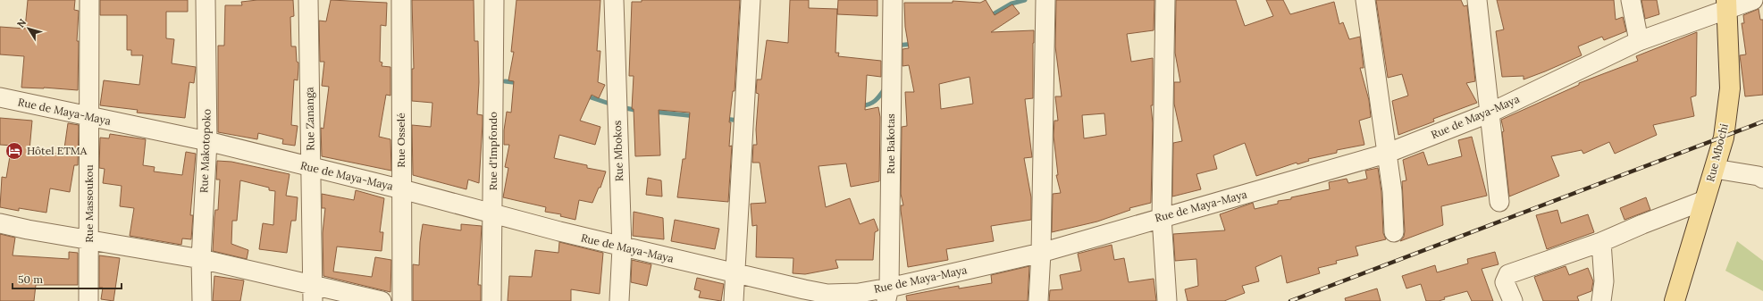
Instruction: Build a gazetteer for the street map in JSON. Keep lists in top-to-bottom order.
{
  "streets": {
    "main road": ["Rue Mbochi"],
    "street": [
      "Rue de Maya-Maya",
      "Rue Zananga",
      "Rue Osselé",
      "Rue Bakotas",
      "Rue Makotopoko",
      "Rue d'Impfondo",
      "Rue Mbokos",
      "Rue Massoukou"
    ]
  },
  "crossings": [
    ["Rue de Maya-Maya", "Rue Zananga"],
    ["Rue de Maya-Maya", "Rue Osselé"],
    ["Rue de Maya-Maya", "Rue Bakotas"],
    ["Rue de Maya-Maya", "Rue Makotopoko"],
    ["Rue de Maya-Maya", "Rue d'Impfondo"],
    ["Rue de Maya-Maya", "Rue Mbokos"],
    ["Rue de Maya-Maya", "Rue Mbochi"],
    ["Rue de Maya-Maya", "Rue Massoukou"]
  ],
  "places": {
    "hotel": ["Hôtel ETMA"]
  },
  "scale_bar": "50 m",
  "north": "top left"
}
